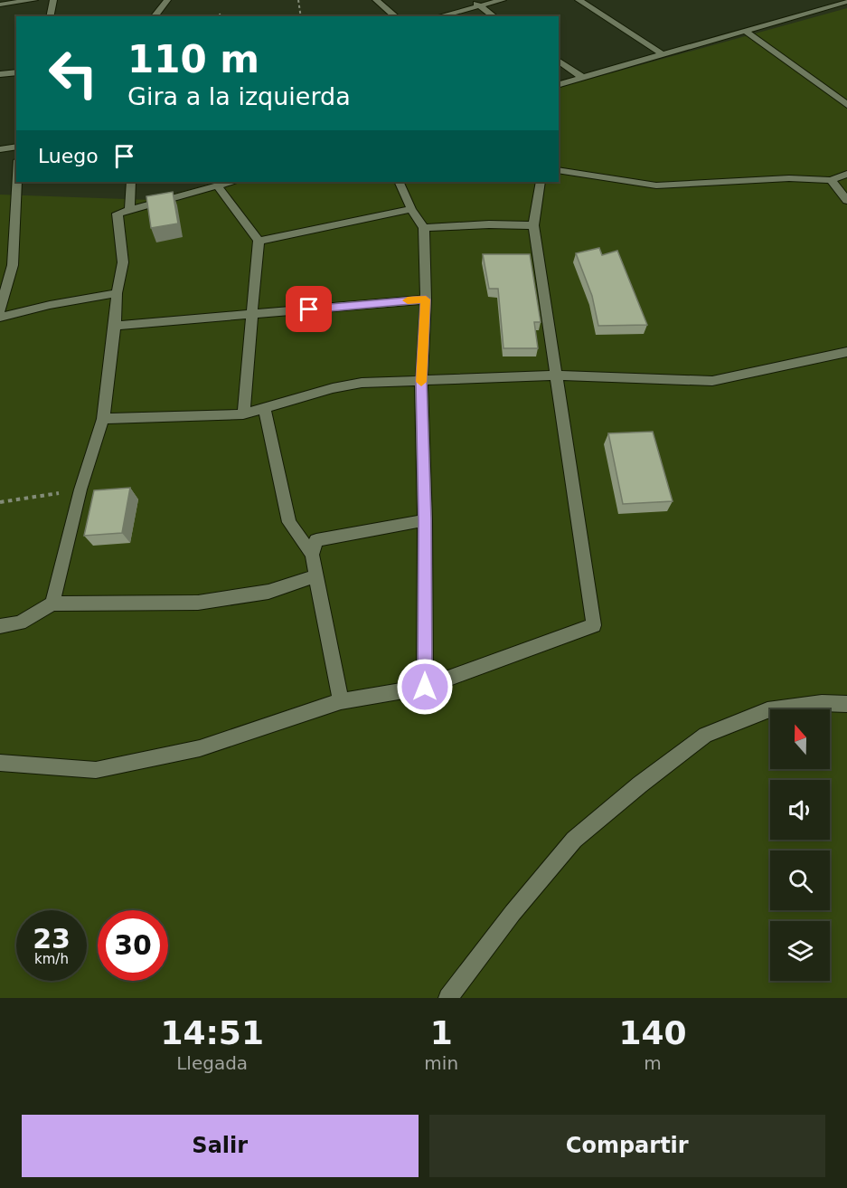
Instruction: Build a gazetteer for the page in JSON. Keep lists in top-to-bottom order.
{
  "north": "top",
  "page": {
    "turn": ["110 m", "Gira a la izquierda"],
    "then": "Luego",
    "speed": "23 km/h",
    "limit": "30",
    "eta": [
      "14:51",
      "Llegada",
      "1",
      "min",
      "140",
      "m"
    ],
    "buttons": ["Salir", "Compartir"]
  }
}
